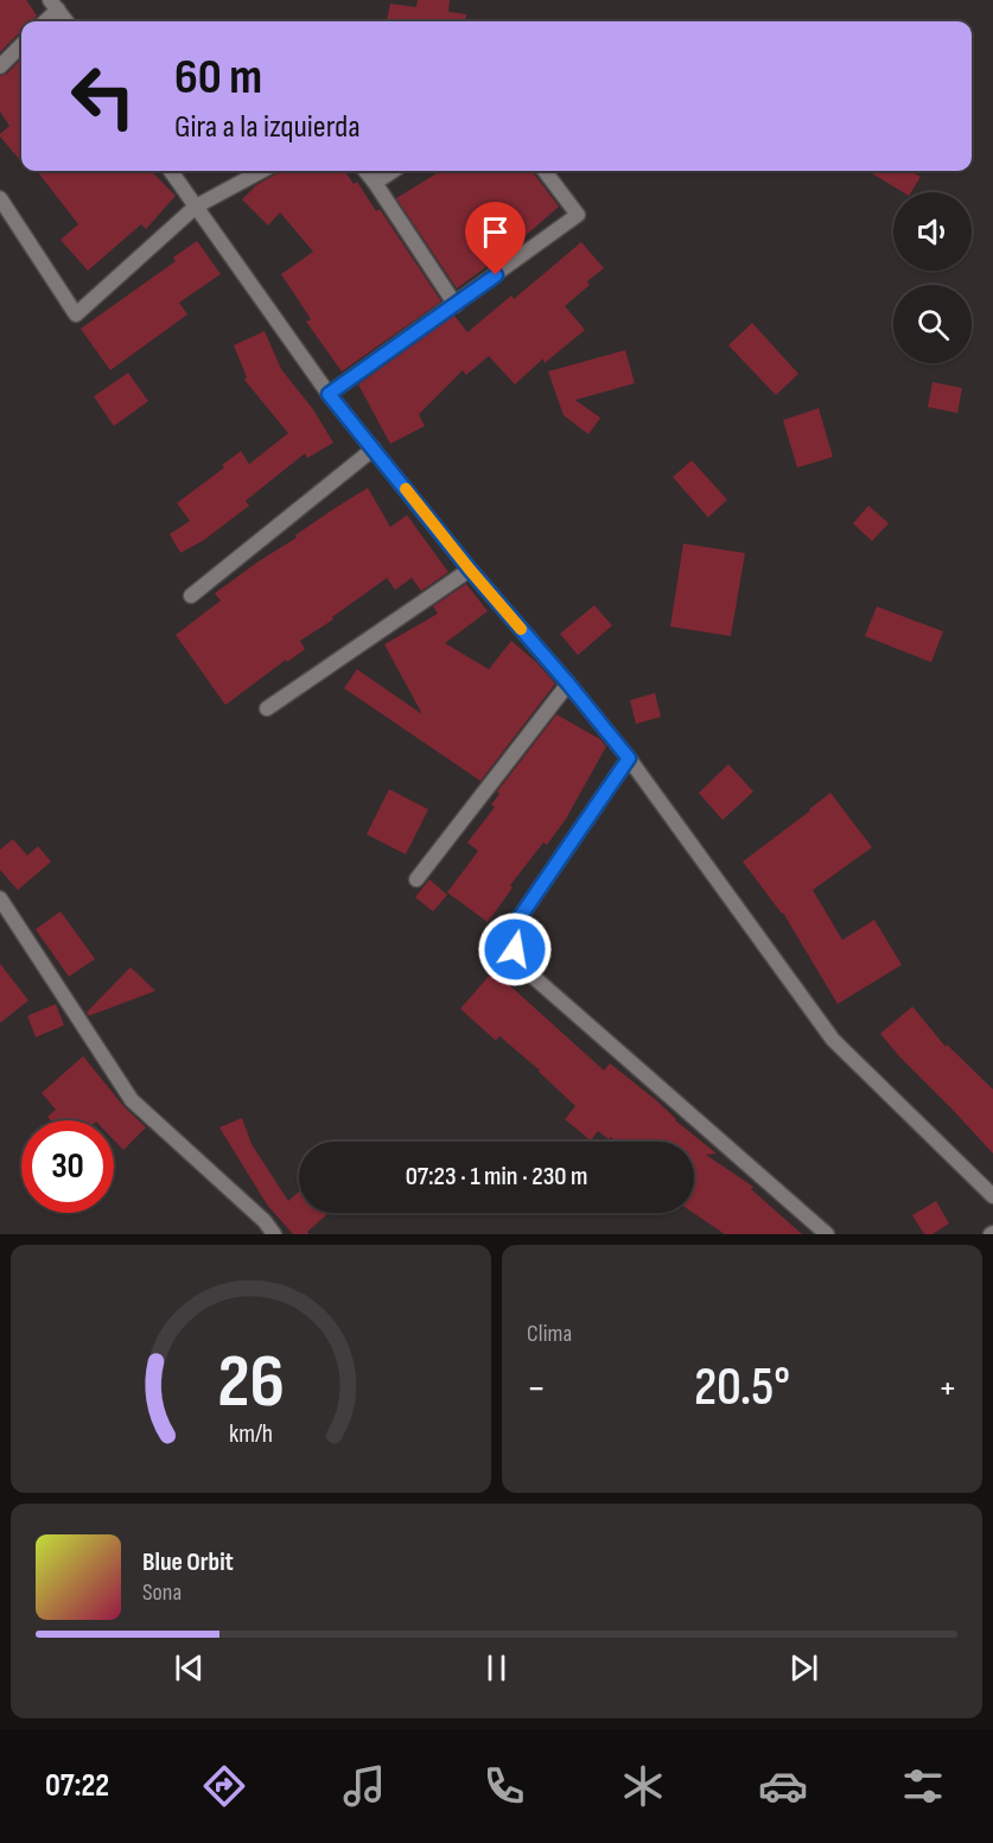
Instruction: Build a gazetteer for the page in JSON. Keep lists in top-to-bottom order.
{
  "page": {
    "turn": ["60 m", "Gira a la izquierda"],
    "limit": "30",
    "trip": "07:23 · 1 min · 230 m",
    "tile": "Clima",
    "heat": ["−", "20.5°", "+"],
    "song": ["Blue Orbit", "Sona"],
    "tabs": "07:22",
    "gauge": ["26", "km/h"]
  }
}
